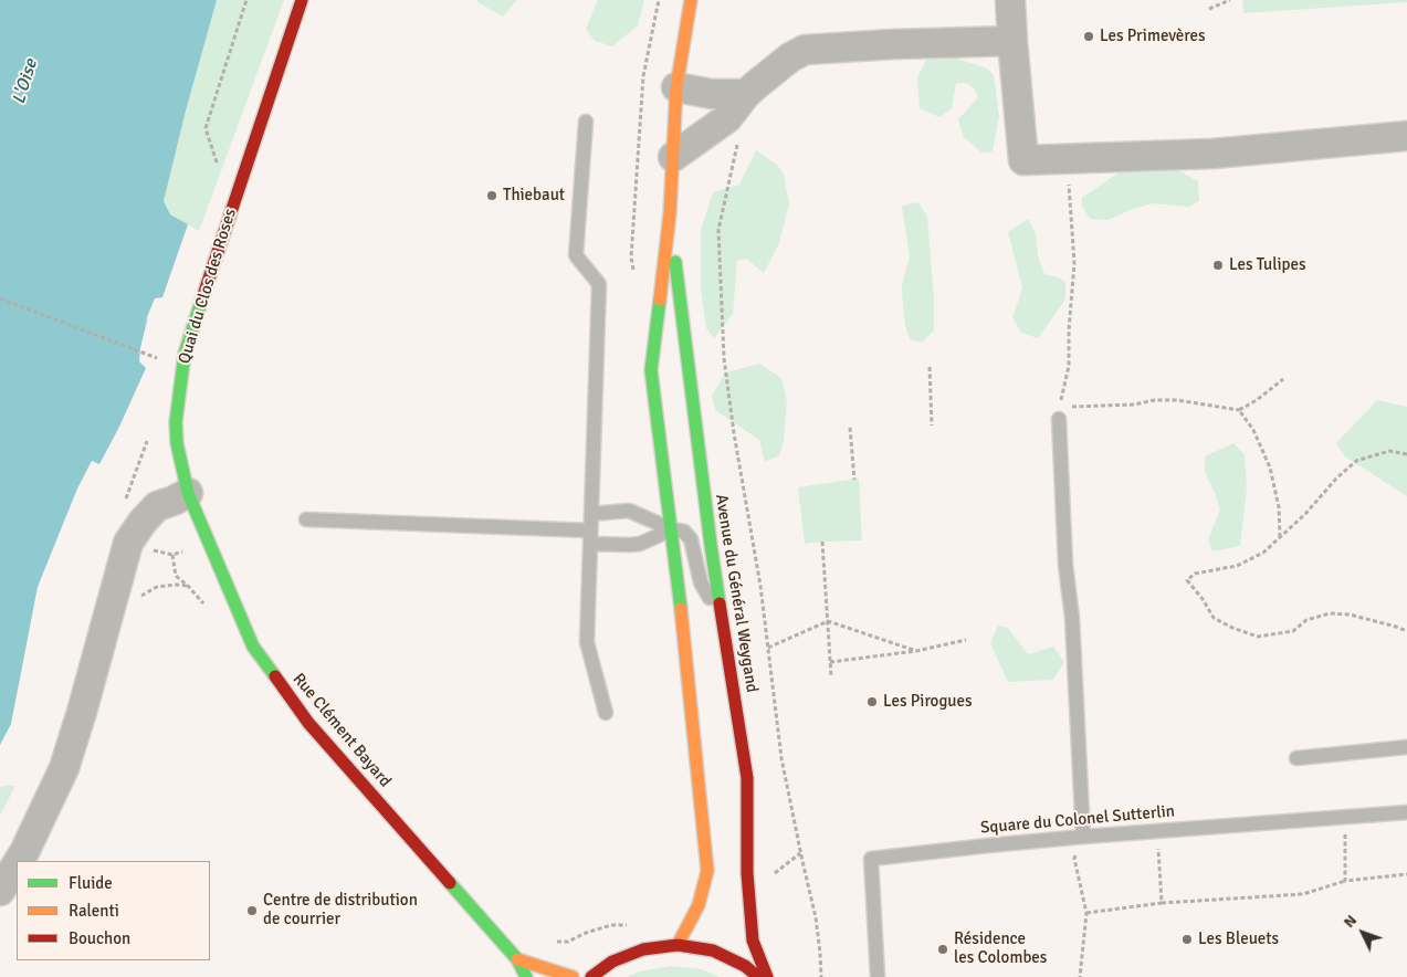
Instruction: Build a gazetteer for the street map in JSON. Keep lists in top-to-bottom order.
{
  "streets": {
    "main road": ["Quai du Clos des Roses", "Avenue du Général Weygand", "Rue Clément Bayard"],
    "lane": ["Square du Colonel Sutterlin"]
  },
  "crossings": [
    ["Quai du Clos des Roses", "Rue Clément Bayard"]
  ],
  "water": ["L'Oise"],
  "places": [
    "Les Primevères",
    "Thiebaut",
    "Les Tulipes",
    "Les Pirogues",
    "Centre de distribution de courrier",
    "Les Bleuets",
    "Résidence les Colombes"
  ],
  "legend": ["Fluide", "Ralenti", "Bouchon"],
  "north": "top left"
}
